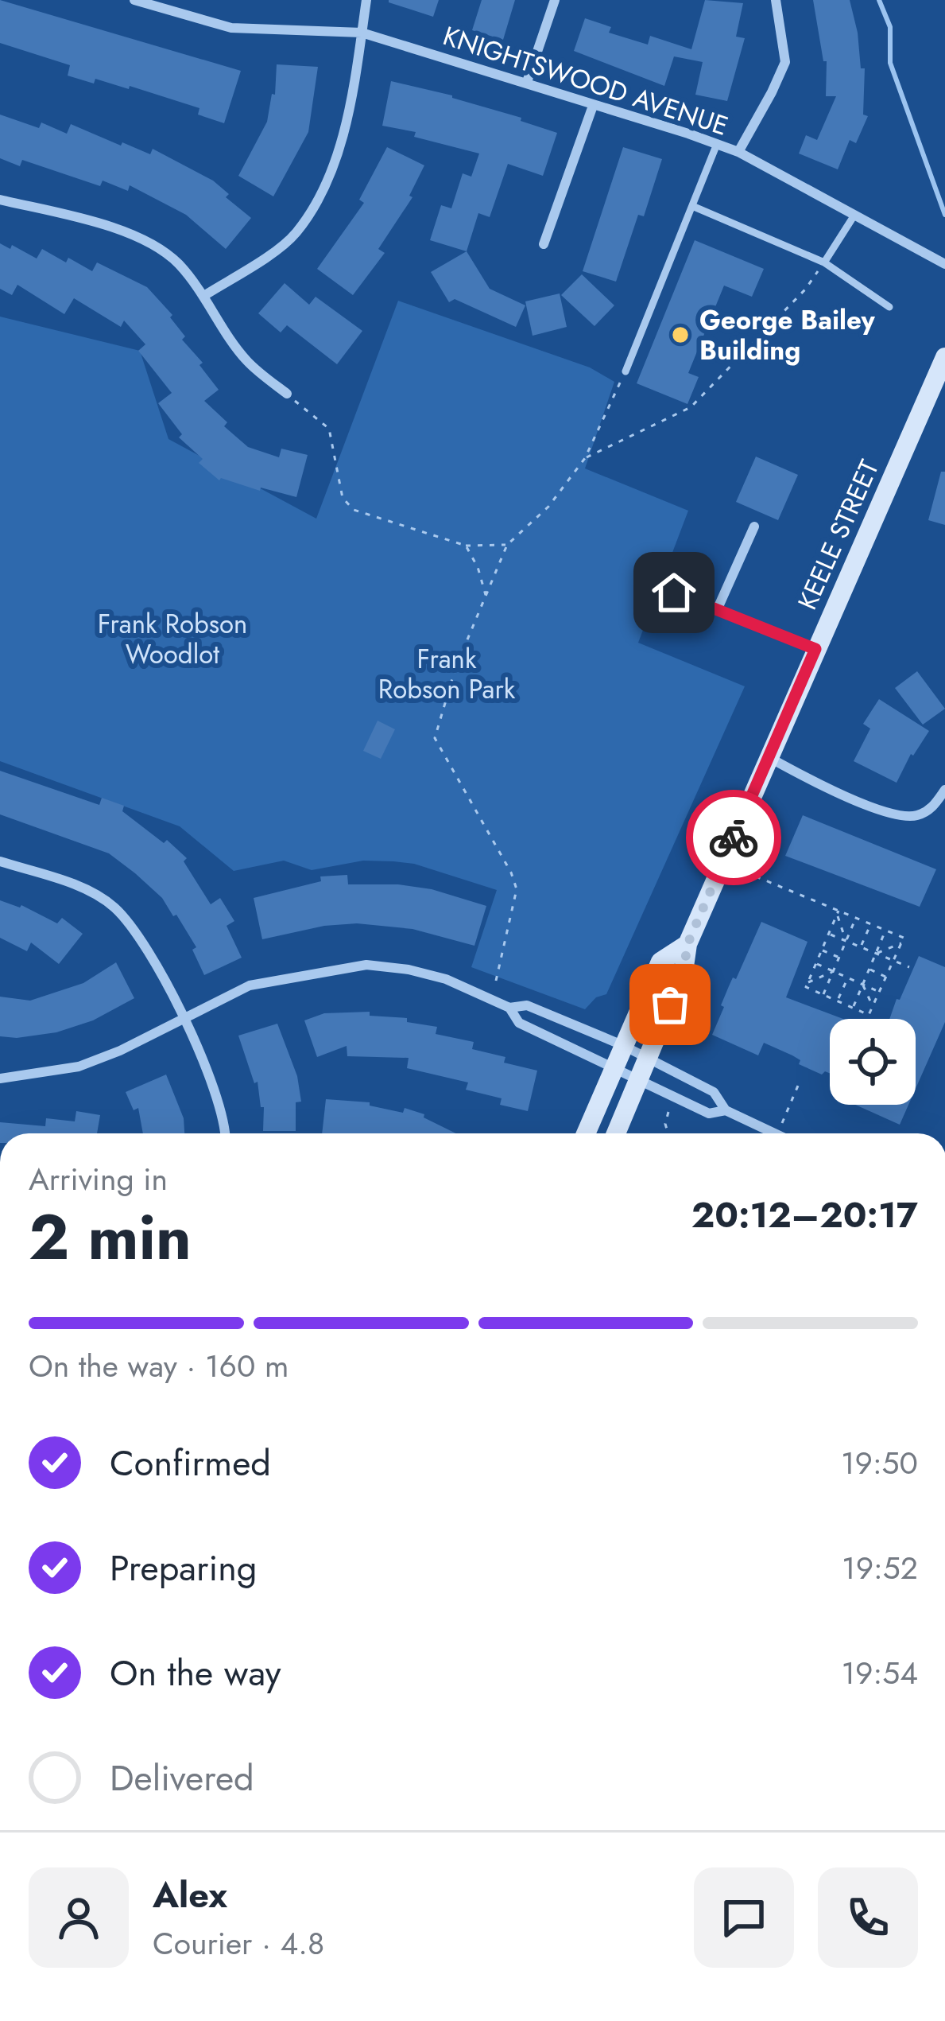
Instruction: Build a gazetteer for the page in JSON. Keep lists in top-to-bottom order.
{
  "streets": {
    "main road": ["KEELE STREET"],
    "street": ["KNIGHTSWOOD AVENUE"]
  },
  "parks": ["Frank Robson Woodlot", "Frank Robson Park"],
  "places": ["George Bailey Building"],
  "page": {
    "heading": ["2 min", "Arriving in", "20:12–20:17"],
    "panel": ["Alex", "Courier · 4.8"],
    "bar": "On the way · 160 m",
    "list": [
      ["Confirmed", "19:50"],
      ["Preparing", "19:52"],
      ["On the way", "19:54"],
      "Delivered"
    ]
  }
}
